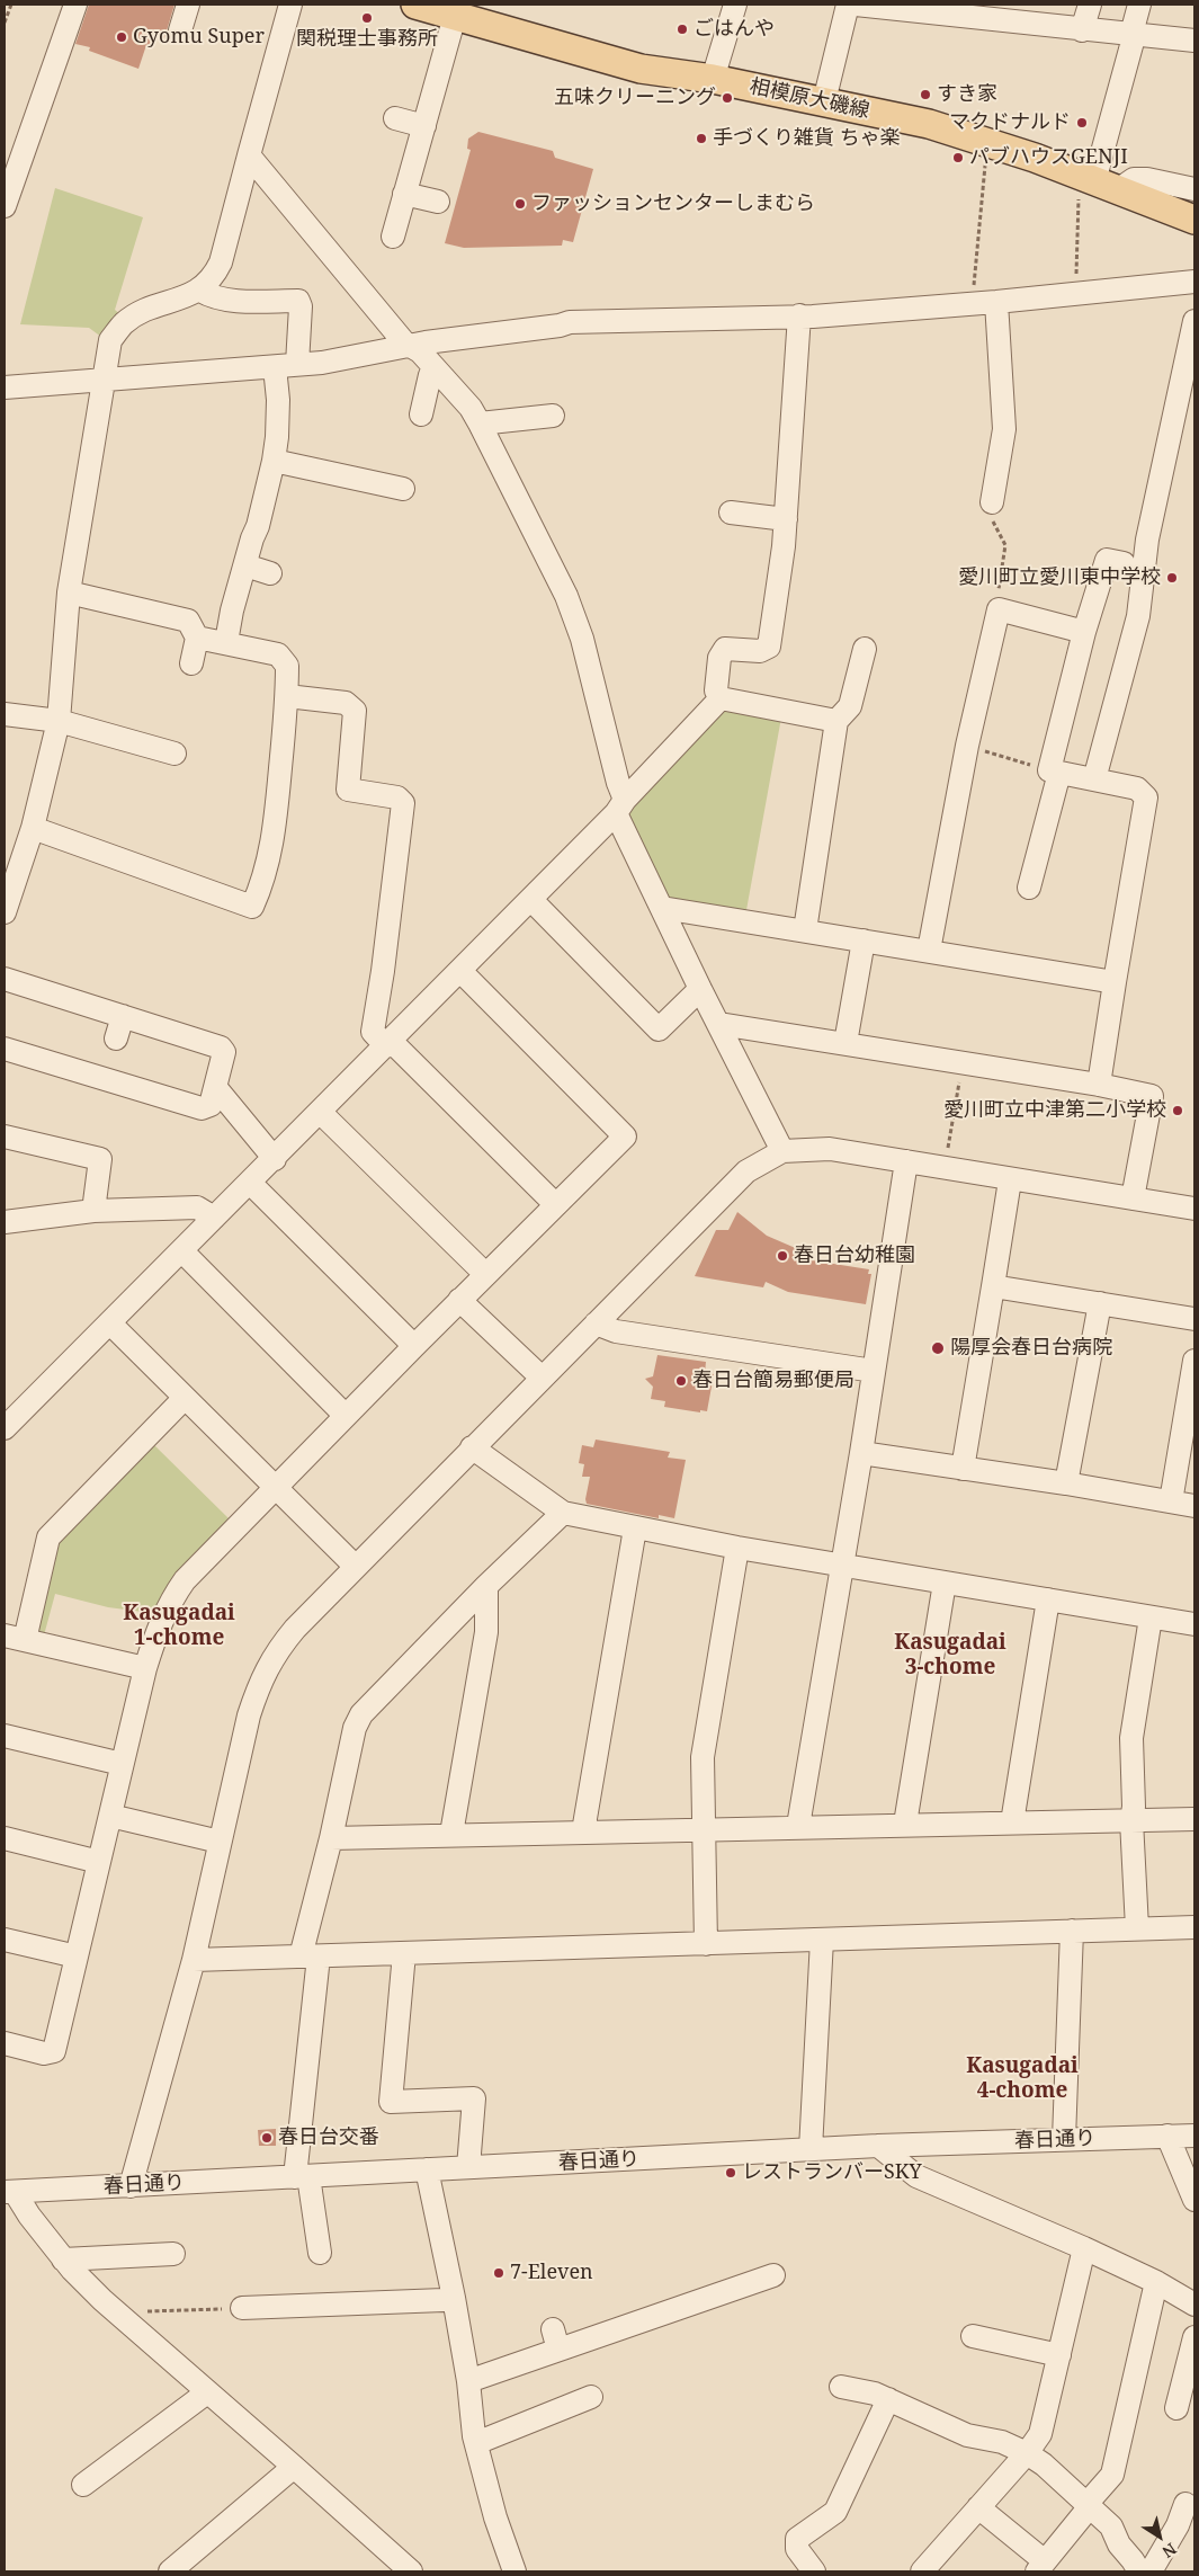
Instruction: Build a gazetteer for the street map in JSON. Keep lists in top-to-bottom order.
{
  "streets": {
    "main road": ["相模原大磯線"],
    "street": ["春日通り"]
  },
  "districts": ["Kasugadai 1-chome", "Kasugadai 3-chome", "Kasugadai 4-chome"],
  "places": [
    "関税理士事務所",
    "ごはんや",
    "Gyomu Super",
    "すき家",
    "五味クリーニング",
    "マクドナルド",
    "手づくり雑貨 ちゃ楽",
    "パブハウスGENJI",
    "ファッションセンターしまむら",
    "愛川町立愛川東中学校",
    "愛川町立中津第二小学校",
    "春日台幼稚園",
    "陽厚会春日台病院",
    "春日台簡易郵便局",
    "春日台交番",
    "レストランバーSKY",
    "7-Eleven"
  ],
  "north": "bottom right"
}
